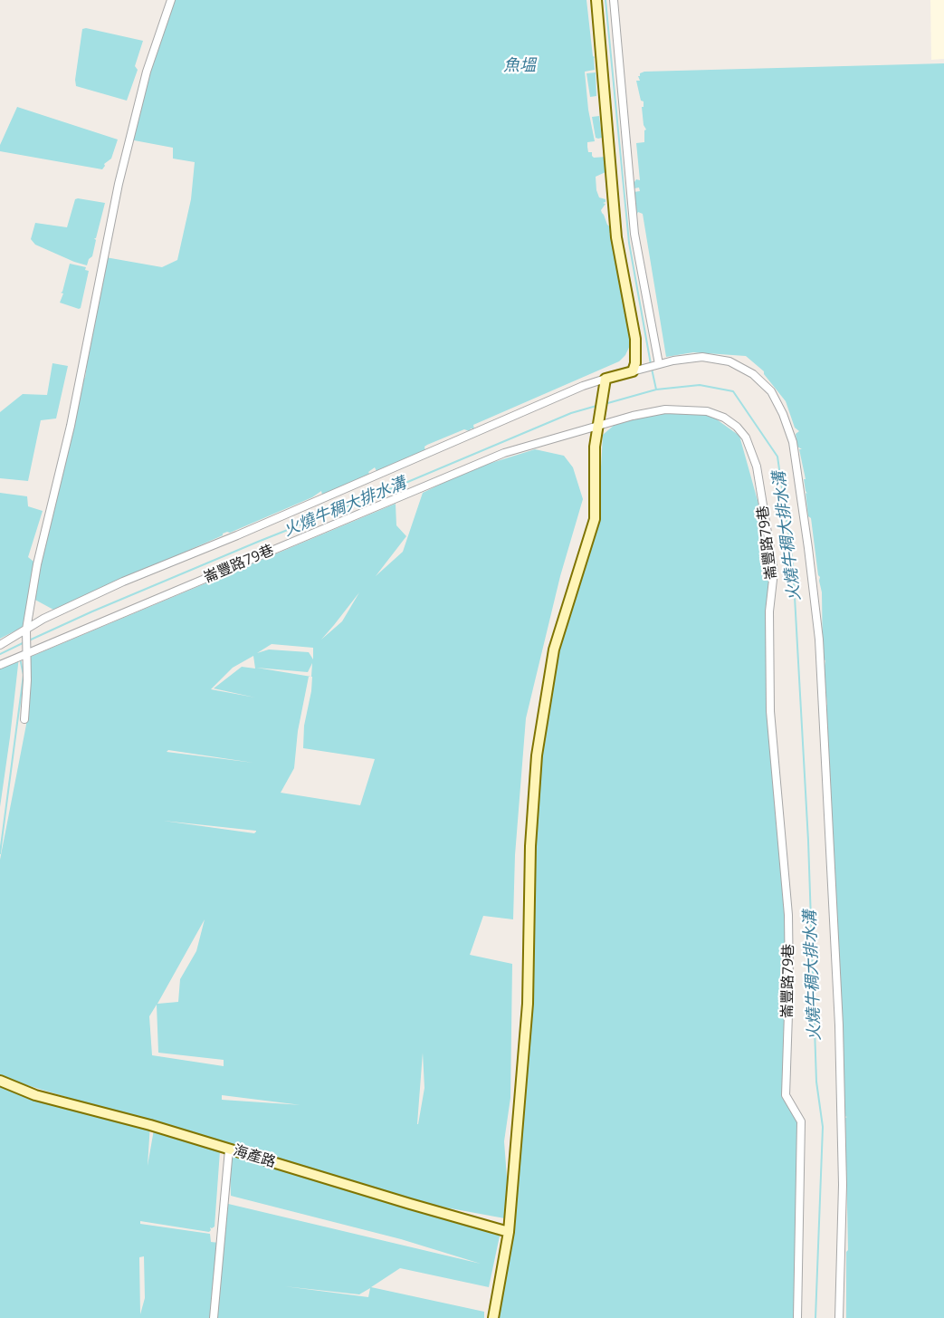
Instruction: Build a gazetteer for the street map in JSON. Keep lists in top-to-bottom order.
{
  "streets": {
    "street": ["崙豐路79巷", "海產路"]
  },
  "water": ["魚塭", "火燒牛稠大排水溝"]
}
